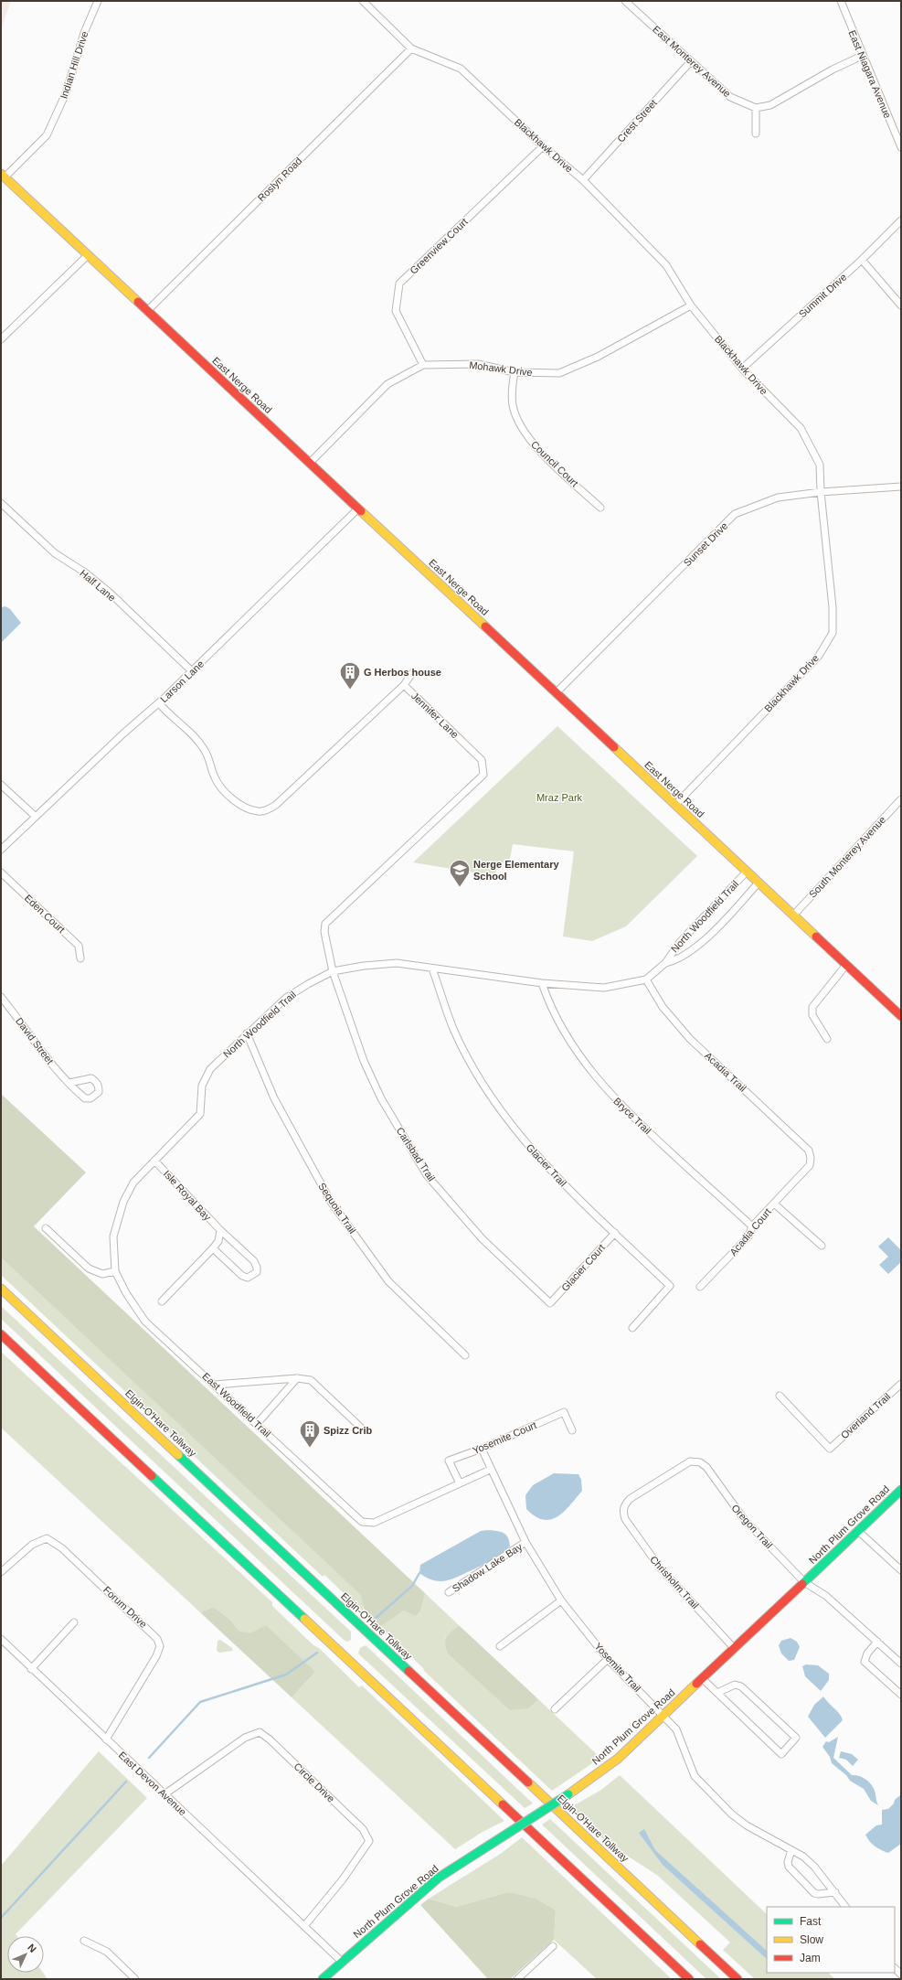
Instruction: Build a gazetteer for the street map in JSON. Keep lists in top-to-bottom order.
{
  "streets": {
    "main road": ["East Nerge Road", "Elgin-O'Hare Tollway", "North Plum Grove Road"],
    "street": [
      "East Monterey Avenue",
      "Indian Hill Drive",
      "East Niagara Avenue",
      "Crest Street",
      "Blackhawk Drive",
      "Roslyn Road",
      "Greenview Court",
      "Summit Drive",
      "Mohawk Drive",
      "Council Court",
      "Sunset Drive",
      "Half Lane",
      "Larson Lane",
      "Jennifer Lane",
      "South Monterey Avenue",
      "Eden Court",
      "North Woodfield Trail",
      "David Street",
      "Acadia Trail",
      "Bryce Trail",
      "Carlsbad Trail",
      "Glacier Trail",
      "Isle Royal Bay",
      "Sequoia Trail",
      "Acadia Court",
      "Glacier Court",
      "East Woodfield Trail",
      "Overland Trail",
      "Yosemite Court",
      "Oregon Trail",
      "Shadow Lake Bay",
      "Chrisholm Trail",
      "Forum Drive",
      "Yosemite Trail",
      "Circle Drive",
      "East Devon Avenue"
    ]
  },
  "crossings": [
    ["East Monterey Avenue", "Crest Street"],
    ["Indian Hill Drive", "East Nerge Road"],
    ["Crest Street", "Blackhawk Drive"],
    ["Blackhawk Drive", "Roslyn Road"],
    ["Blackhawk Drive", "Greenview Court"],
    ["Blackhawk Drive", "Summit Drive"],
    ["Blackhawk Drive", "Mohawk Drive"],
    ["Blackhawk Drive", "East Nerge Road"],
    ["Blackhawk Drive", "Sunset Drive"],
    ["Roslyn Road", "East Nerge Road"],
    ["Greenview Court", "Mohawk Drive"],
    ["Mohawk Drive", "East Nerge Road"],
    ["Mohawk Drive", "Council Court"],
    ["East Nerge Road", "Sunset Drive"],
    ["East Nerge Road", "Larson Lane"],
    ["East Nerge Road", "South Monterey Avenue"],
    ["East Nerge Road", "North Woodfield Trail"],
    ["Half Lane", "Larson Lane"],
    ["Larson Lane", "Jennifer Lane"],
    ["Jennifer Lane", "North Woodfield Trail"],
    ["Jennifer Lane", "Carlsbad Trail"],
    ["North Woodfield Trail", "Acadia Trail"],
    ["North Woodfield Trail", "Bryce Trail"],
    ["North Woodfield Trail", "Carlsbad Trail"],
    ["North Woodfield Trail", "Glacier Trail"],
    ["North Woodfield Trail", "Isle Royal Bay"],
    ["North Woodfield Trail", "Sequoia Trail"],
    ["North Woodfield Trail", "East Woodfield Trail"],
    ["Acadia Trail", "Acadia Court"],
    ["Bryce Trail", "Acadia Court"],
    ["Carlsbad Trail", "Glacier Court"],
    ["Glacier Trail", "Glacier Court"],
    ["East Woodfield Trail", "Yosemite Court"],
    ["Yosemite Court", "Yosemite Trail"],
    ["North Plum Grove Road", "Oregon Trail"],
    ["North Plum Grove Road", "Chrisholm Trail"],
    ["North Plum Grove Road", "Yosemite Trail"],
    ["North Plum Grove Road", "East Devon Avenue"],
    ["Oregon Trail", "Chrisholm Trail"],
    ["Shadow Lake Bay", "Yosemite Trail"],
    ["Forum Drive", "East Devon Avenue"],
    ["Circle Drive", "East Devon Avenue"]
  ],
  "parks": ["Mraz Park"],
  "places": {
    "building": ["G Herbos house", "Spizz Crib"],
    "school or university": ["Nerge Elementary School"]
  },
  "legend": ["Fast", "Slow", "Jam"],
  "north": "top right"
}
